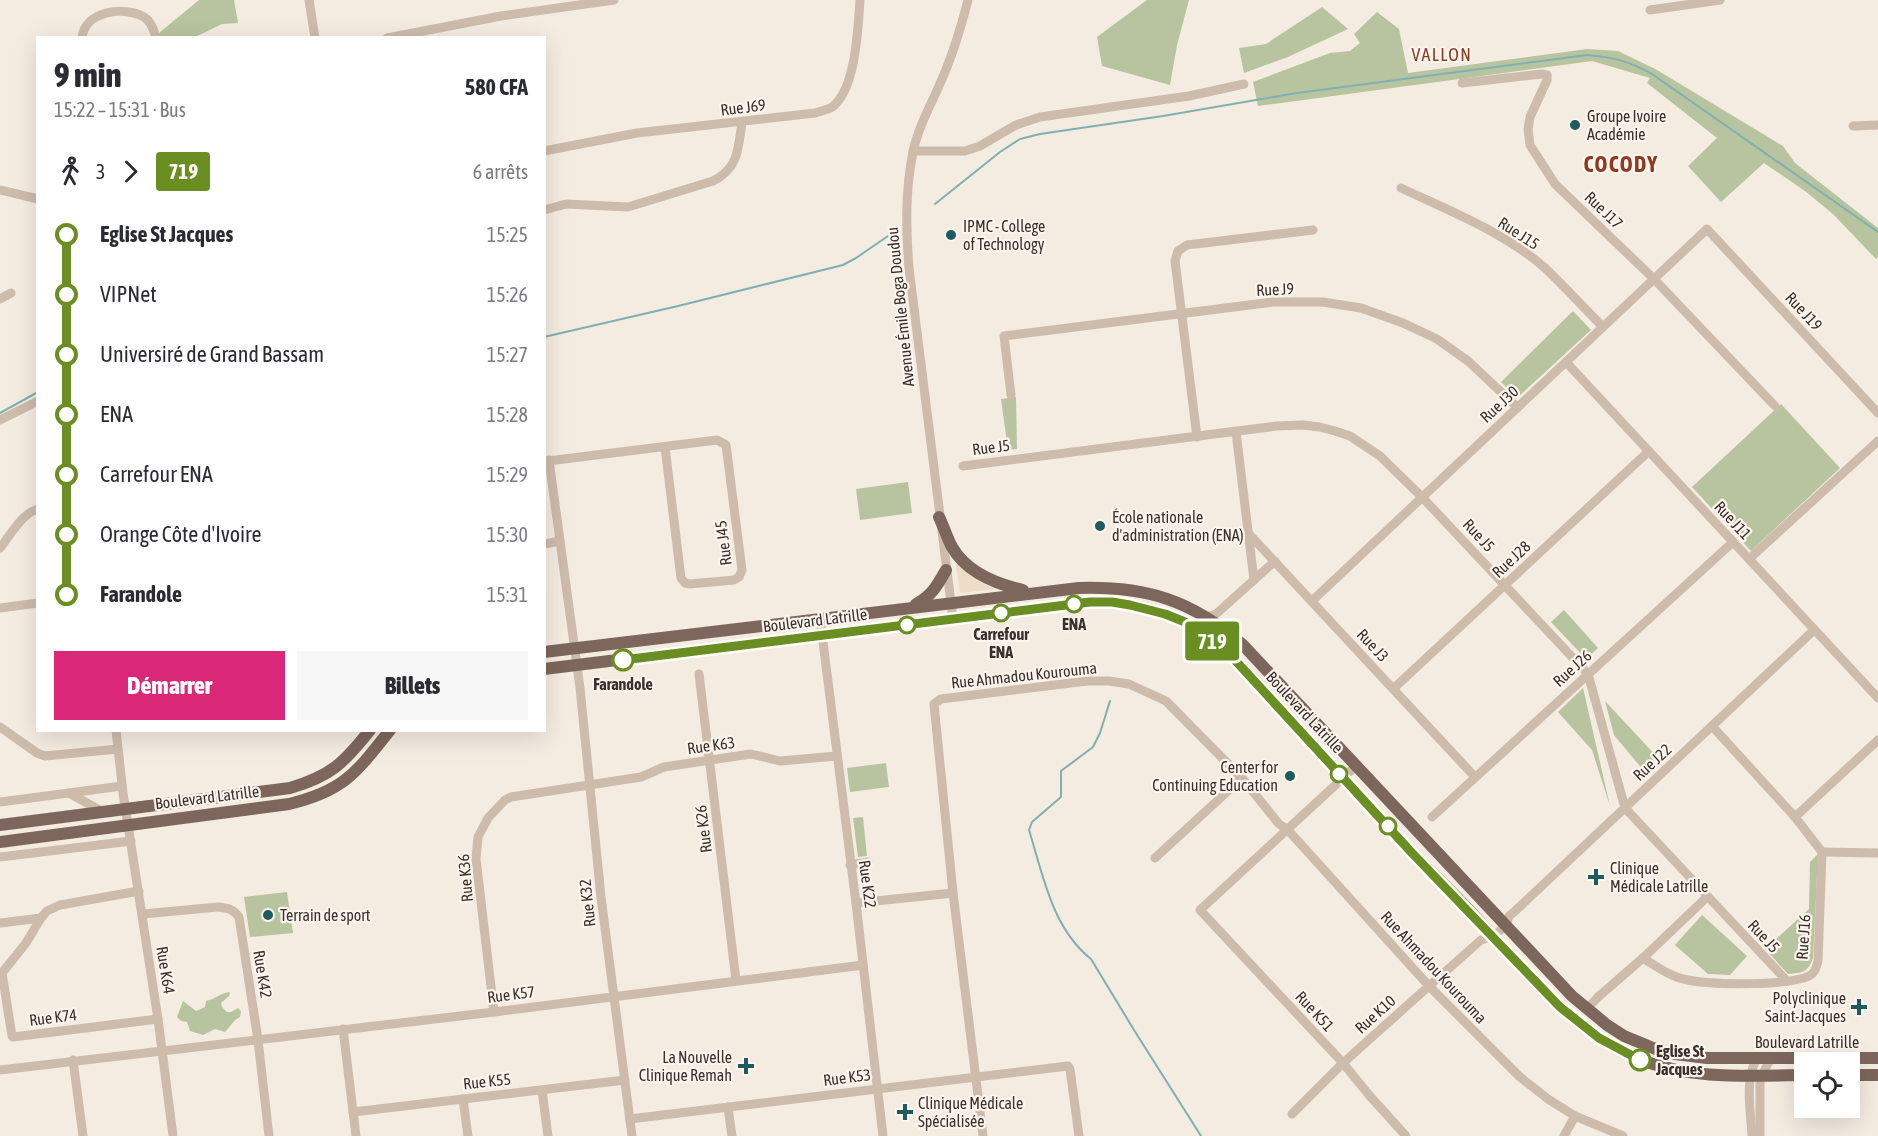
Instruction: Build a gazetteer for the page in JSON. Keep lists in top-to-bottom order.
{
  "streets": {
    "main road": ["Boulevard Latrille"],
    "street": [
      "Rue J69",
      "Rue J17",
      "Rue J15",
      "Rue J9",
      "Avenue Émile Boga Doudou",
      "Rue J19",
      "Rue J30",
      "Rue J5",
      "Rue J11",
      "Rue J45",
      "Rue J28",
      "Rue J3",
      "Rue J26",
      "Rue Ahmadou Kourouma",
      "Rue K63",
      "Rue J22",
      "Rue K26",
      "Rue K36",
      "Rue K22",
      "Rue K32",
      "Rue J16",
      "Rue K64",
      "Rue K42",
      "Rue K57",
      "Rue K51",
      "Rue K10",
      "Rue K74",
      "Rue K53",
      "Rue K55"
    ]
  },
  "crossings": [
    ["Rue J17", "Rue J30"],
    ["Rue J15", "Rue J30"],
    ["Rue J9", "Rue J30"],
    ["Avenue Émile Boga Doudou", "Boulevard Latrille"],
    ["Rue J19", "Rue J30"],
    ["Rue J30", "Rue J5"],
    ["Rue J30", "Rue J11"],
    ["Rue J30", "Rue J3"],
    ["Rue J5", "Rue J28"],
    ["Rue J5", "Rue J26"],
    ["Rue J5", "Rue J22"],
    ["Rue J5", "Rue J16"],
    ["Rue J11", "Rue J28"],
    ["Rue J11", "Rue J26"],
    ["Rue J11", "Rue J22"],
    ["Rue J45", "Rue K32"],
    ["Rue J28", "Rue J3"],
    ["Boulevard Latrille", "Rue J22"],
    ["Boulevard Latrille", "Rue K22"],
    ["Boulevard Latrille", "Rue K32"],
    ["Boulevard Latrille", "Rue K64"],
    ["Boulevard Latrille", "Rue K10"],
    ["Rue J3", "Rue J26"],
    ["Rue Ahmadou Kourouma", "Rue K51"],
    ["Rue Ahmadou Kourouma", "Rue K10"],
    ["Rue Ahmadou Kourouma", "Rue K53"],
    ["Rue K63", "Rue K26"],
    ["Rue K63", "Rue K36"],
    ["Rue K63", "Rue K22"],
    ["Rue K63", "Rue K32"],
    ["Rue J22", "Rue K10"],
    ["Rue K26", "Rue K57"],
    ["Rue K36", "Rue K32"],
    ["Rue K36", "Rue K57"],
    ["Rue K22", "Rue K57"],
    ["Rue K22", "Rue K53"],
    ["Rue K32", "Rue K57"],
    ["Rue K32", "Rue K53"],
    ["Rue K32", "Rue K55"],
    ["Rue K64", "Rue K42"],
    ["Rue K64", "Rue K57"],
    ["Rue K64", "Rue K74"],
    ["Rue K42", "Rue K57"],
    ["Rue K51", "Rue K10"]
  ],
  "districts": ["VALLON", "COCODY"],
  "places": {
    "other": [
      "Groupe Ivoire Académie",
      "IPMC - College of Technology",
      "École nationale d'administration (ENA)",
      "ENA",
      "Carrefour ENA",
      "Farandole",
      "Center for Continuing Education",
      "Terrain de sport",
      "Eglise St Jacques"
    ],
    "health": [
      "Clinique Médicale Latrille",
      "Polyclinique Saint-Jacques",
      "La Nouvelle Clinique Remah",
      "Clinique Médicale Spécialisée"
    ]
  },
  "lines": ["bus line 719"],
  "page": {
    "on_map": "719",
    "heading": ["9 min", "15:22 – 15:31 · Bus", "580 CFA"],
    "legs": ["3", "719", "6 arrêts"],
    "list": [
      {
        "name": "Eglise St Jacques",
        "value": "15:25"
      },
      {
        "name": "VIPNet",
        "value": "15:26"
      },
      {
        "name": "Universiré de Grand Bassam",
        "value": "15:27"
      },
      {
        "name": "ENA",
        "value": "15:28"
      },
      {
        "name": "Carrefour ENA",
        "value": "15:29"
      },
      {
        "name": "Orange Côte d'Ivoire",
        "value": "15:30"
      },
      {
        "name": "Farandole",
        "value": "15:31"
      }
    ],
    "buttons": ["Démarrer", "Billets"]
  }
}
